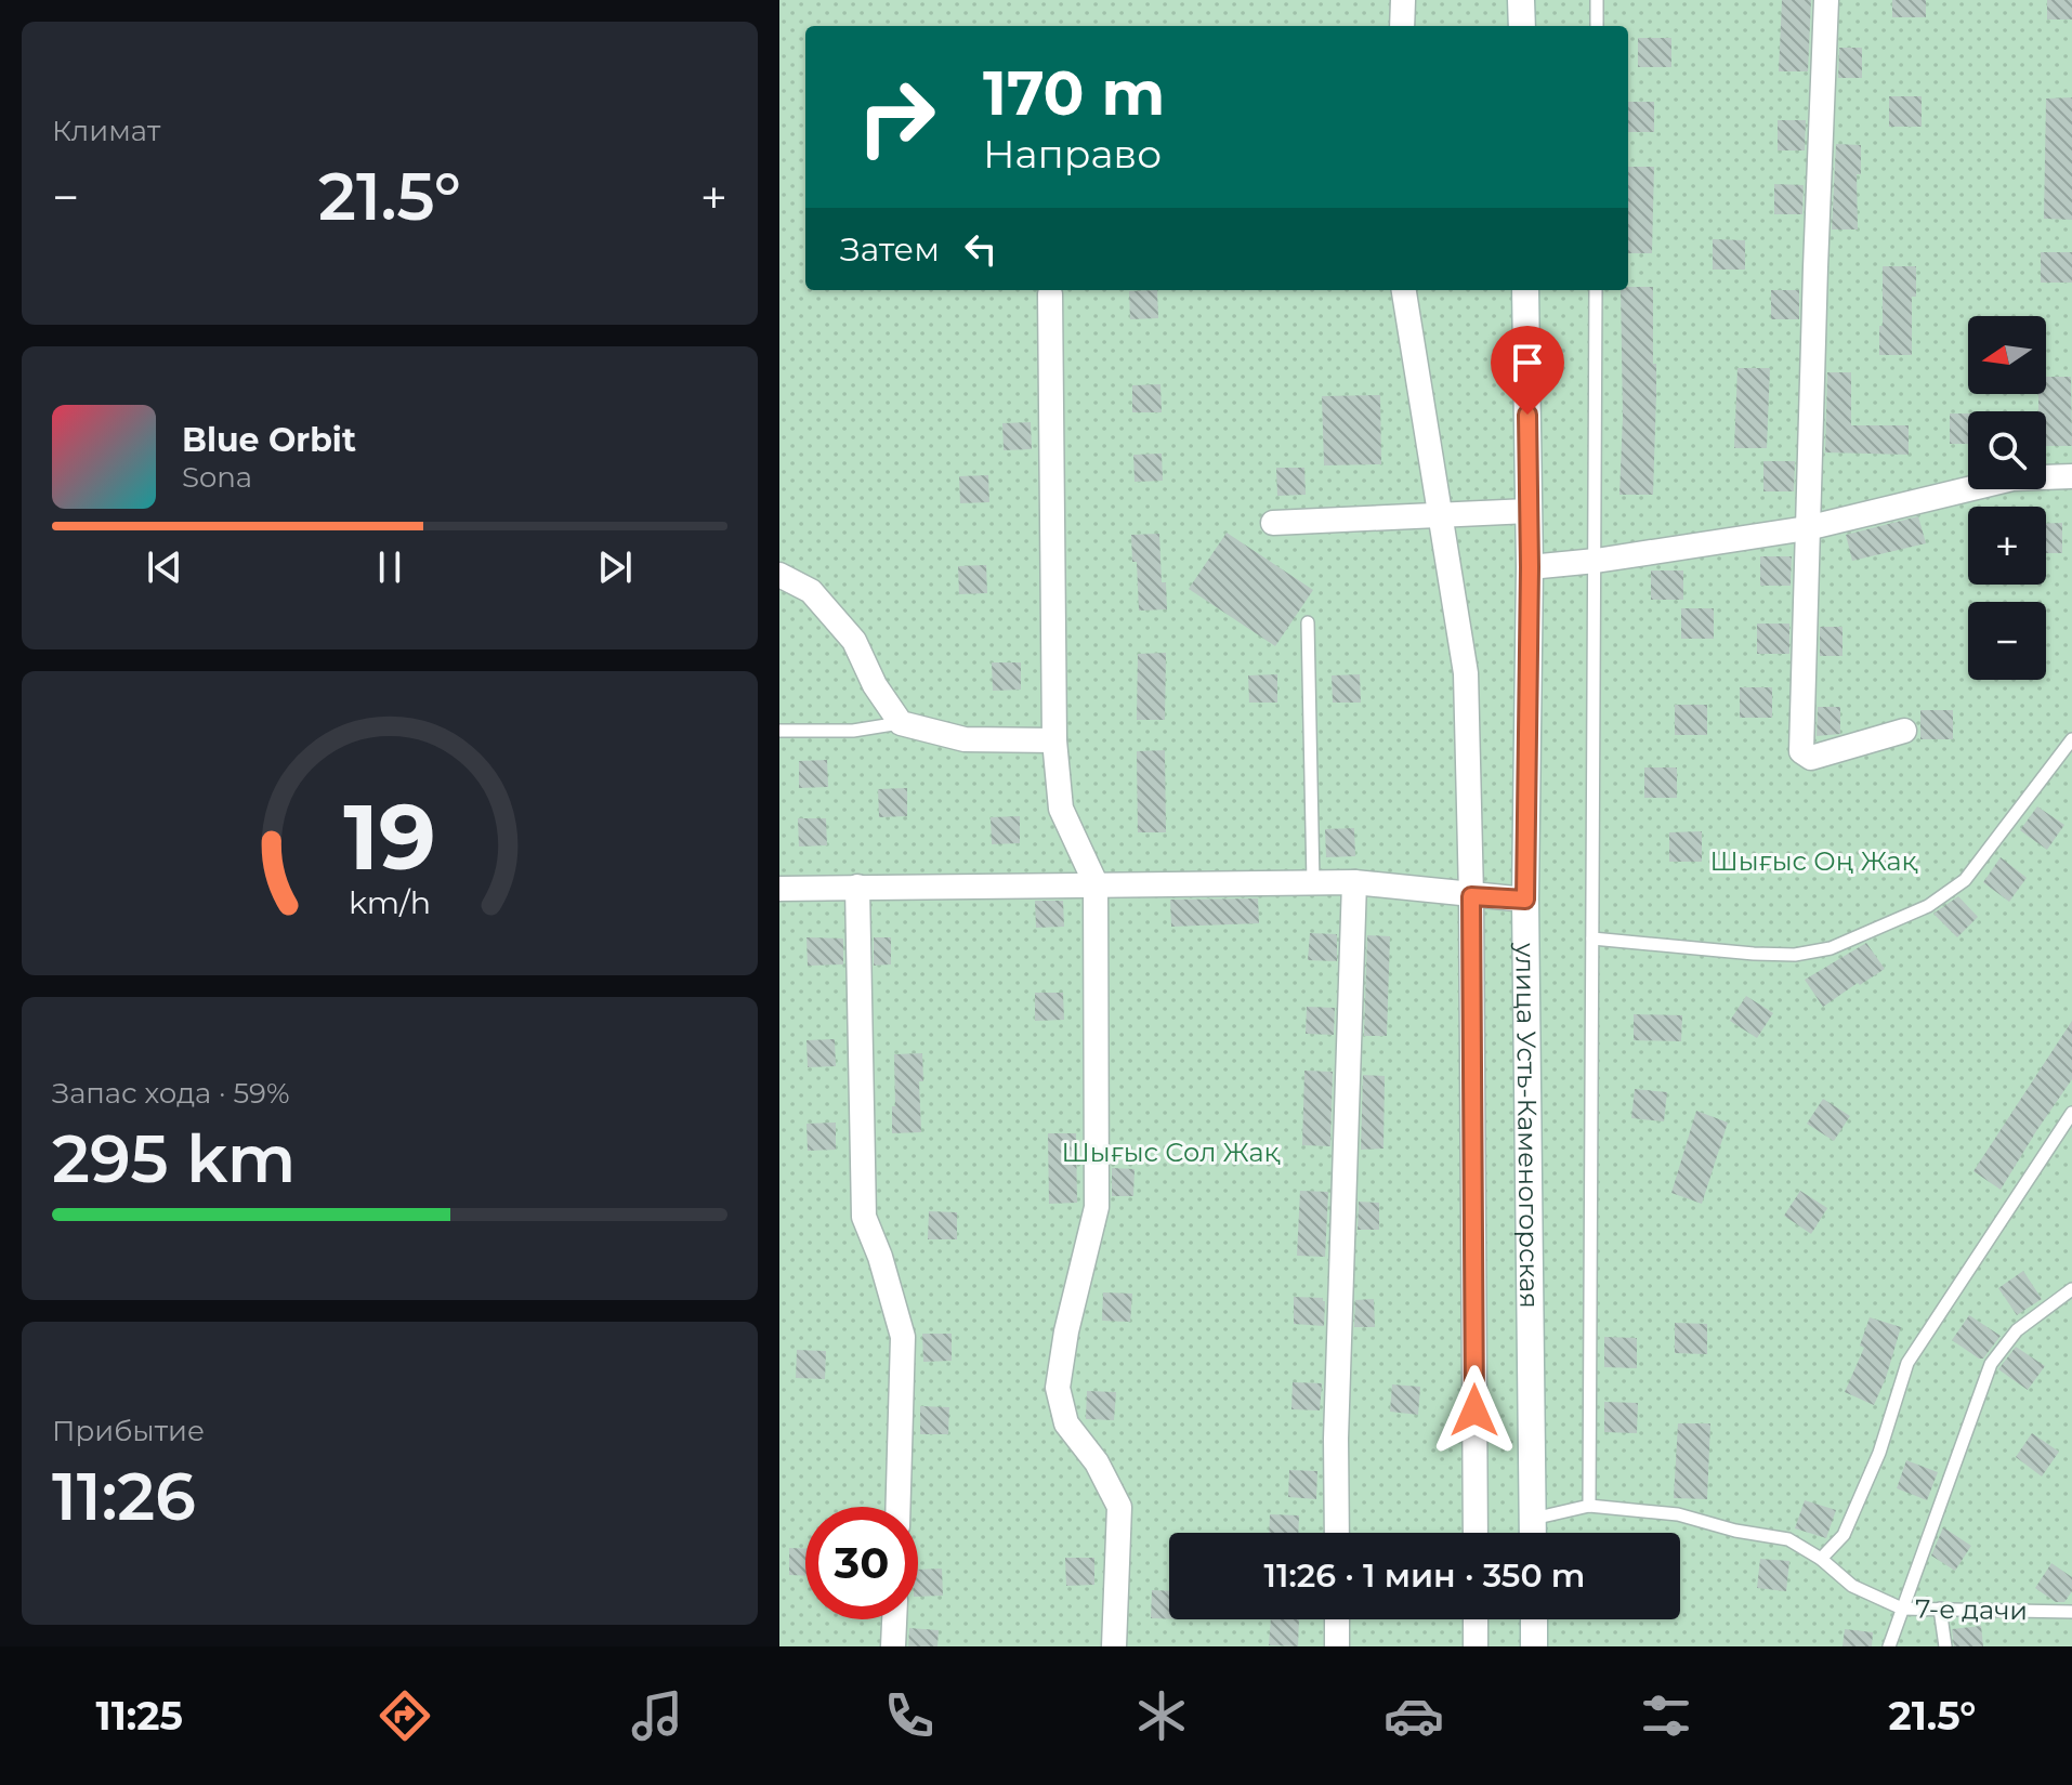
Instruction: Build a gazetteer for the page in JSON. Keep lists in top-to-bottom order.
{
  "streets": {
    "street": ["улица Усть-Каменогорская"],
    "lane": ["7-е дачи"]
  },
  "crossings": [
    ["улица Усть-Каменогорская", "7-е дачи"]
  ],
  "parks": ["Шығыс Оң Жақ", "Шығыс Сол Жақ"],
  "north": "left",
  "page": {
    "tile": [
      "Климат",
      ["Запас хода · 59%", "295 km"],
      ["Прибытие", "11:26"]
    ],
    "turn": ["170 m", "Направо"],
    "heat": ["−", "21.5°", "+"],
    "then": "Затем",
    "map_buttons": ["+", "−"],
    "song": ["Blue Orbit", "Sona"],
    "limit": "30",
    "trip": "11:26 · 1 мин · 350 m",
    "tabs": ["11:25", "21.5°"],
    "gauge": ["19", "km/h"]
  }
}
